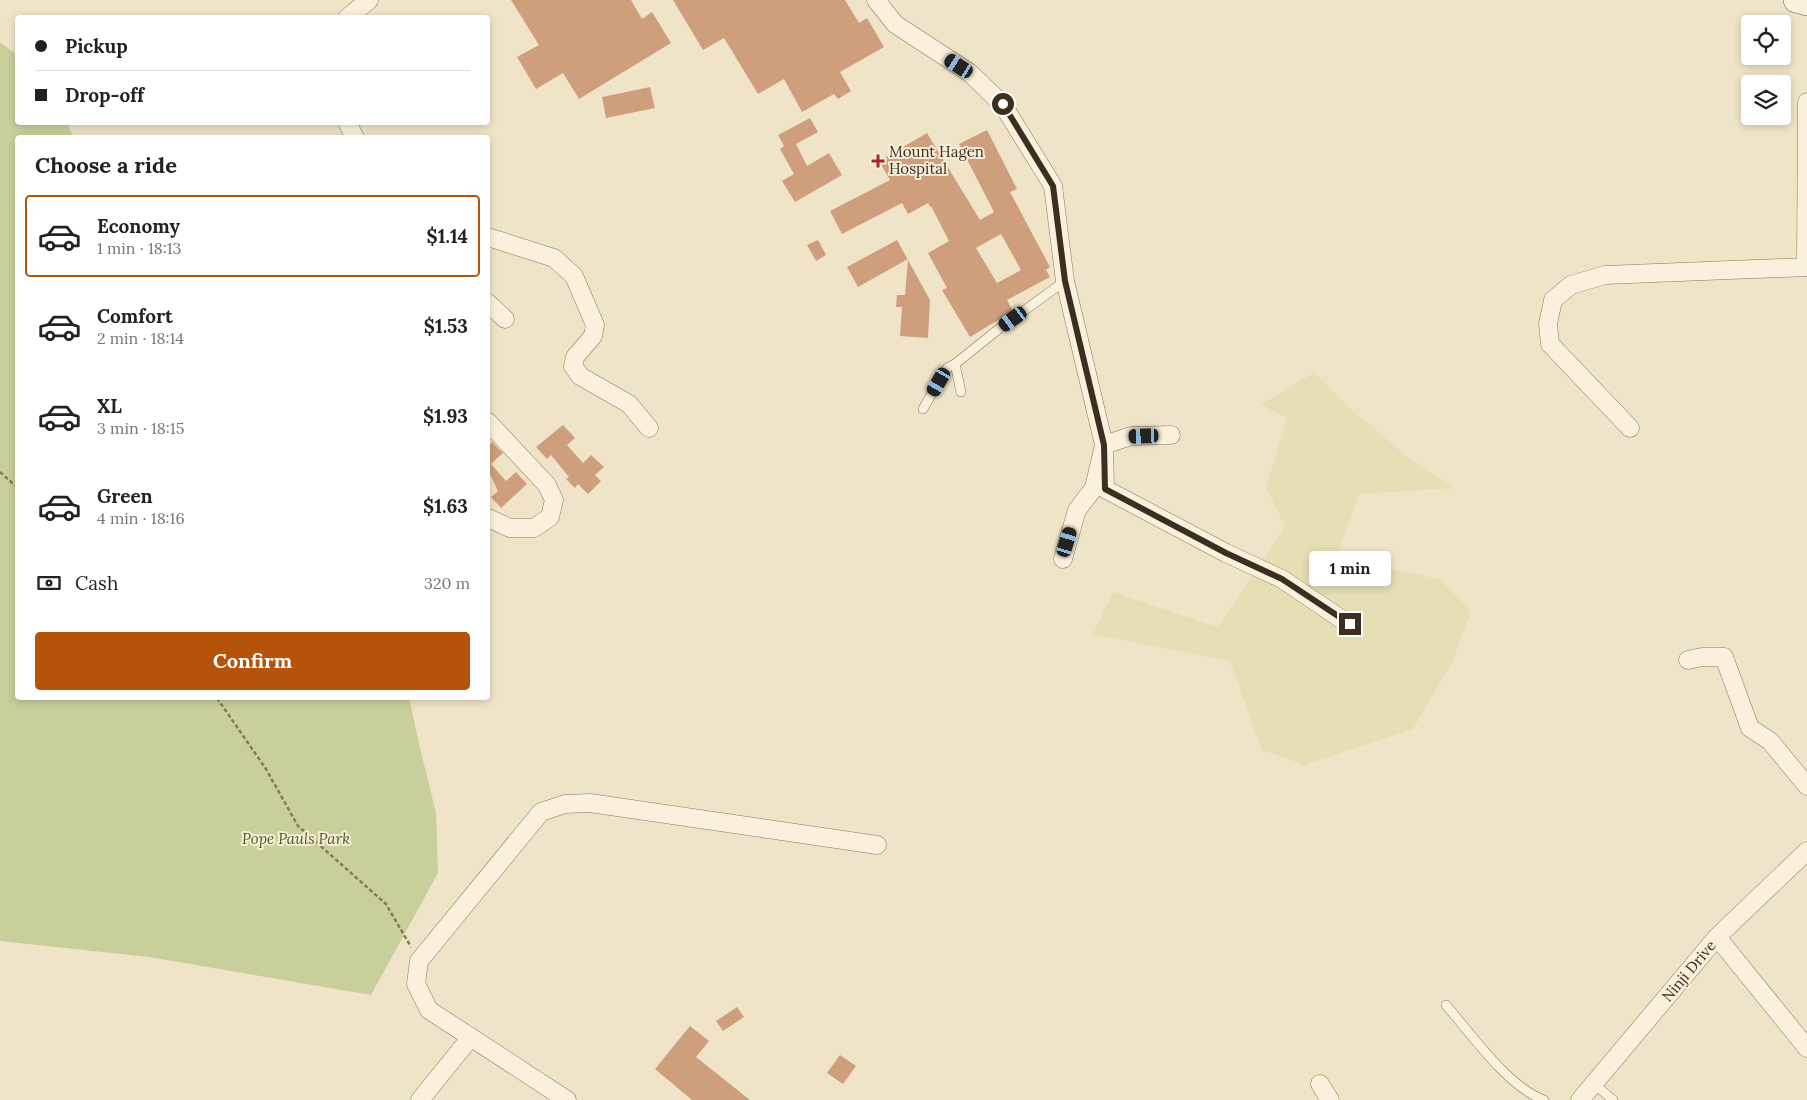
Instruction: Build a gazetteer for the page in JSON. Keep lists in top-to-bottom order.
{
  "streets": {
    "street": ["Ninji Drive"]
  },
  "parks": ["Pope Pauls Park"],
  "places": {
    "health": ["Mount Hagen Hospital"]
  },
  "page": {
    "banner": ["Pickup", "Drop-off"],
    "heading": "Choose a ride",
    "list": [
      {
        "name": "Economy",
        "note": "1 min · 18:13",
        "value": "$1.14"
      },
      {
        "name": "Comfort",
        "note": "2 min · 18:14",
        "value": "$1.53"
      },
      {
        "name": "XL",
        "note": "3 min · 18:15",
        "value": "$1.93"
      },
      {
        "name": "Green",
        "note": "4 min · 18:16",
        "value": "$1.63"
      }
    ],
    "bubble": "1 min",
    "pay": ["Cash", "320 m"],
    "buttons": "Confirm"
  }
}
